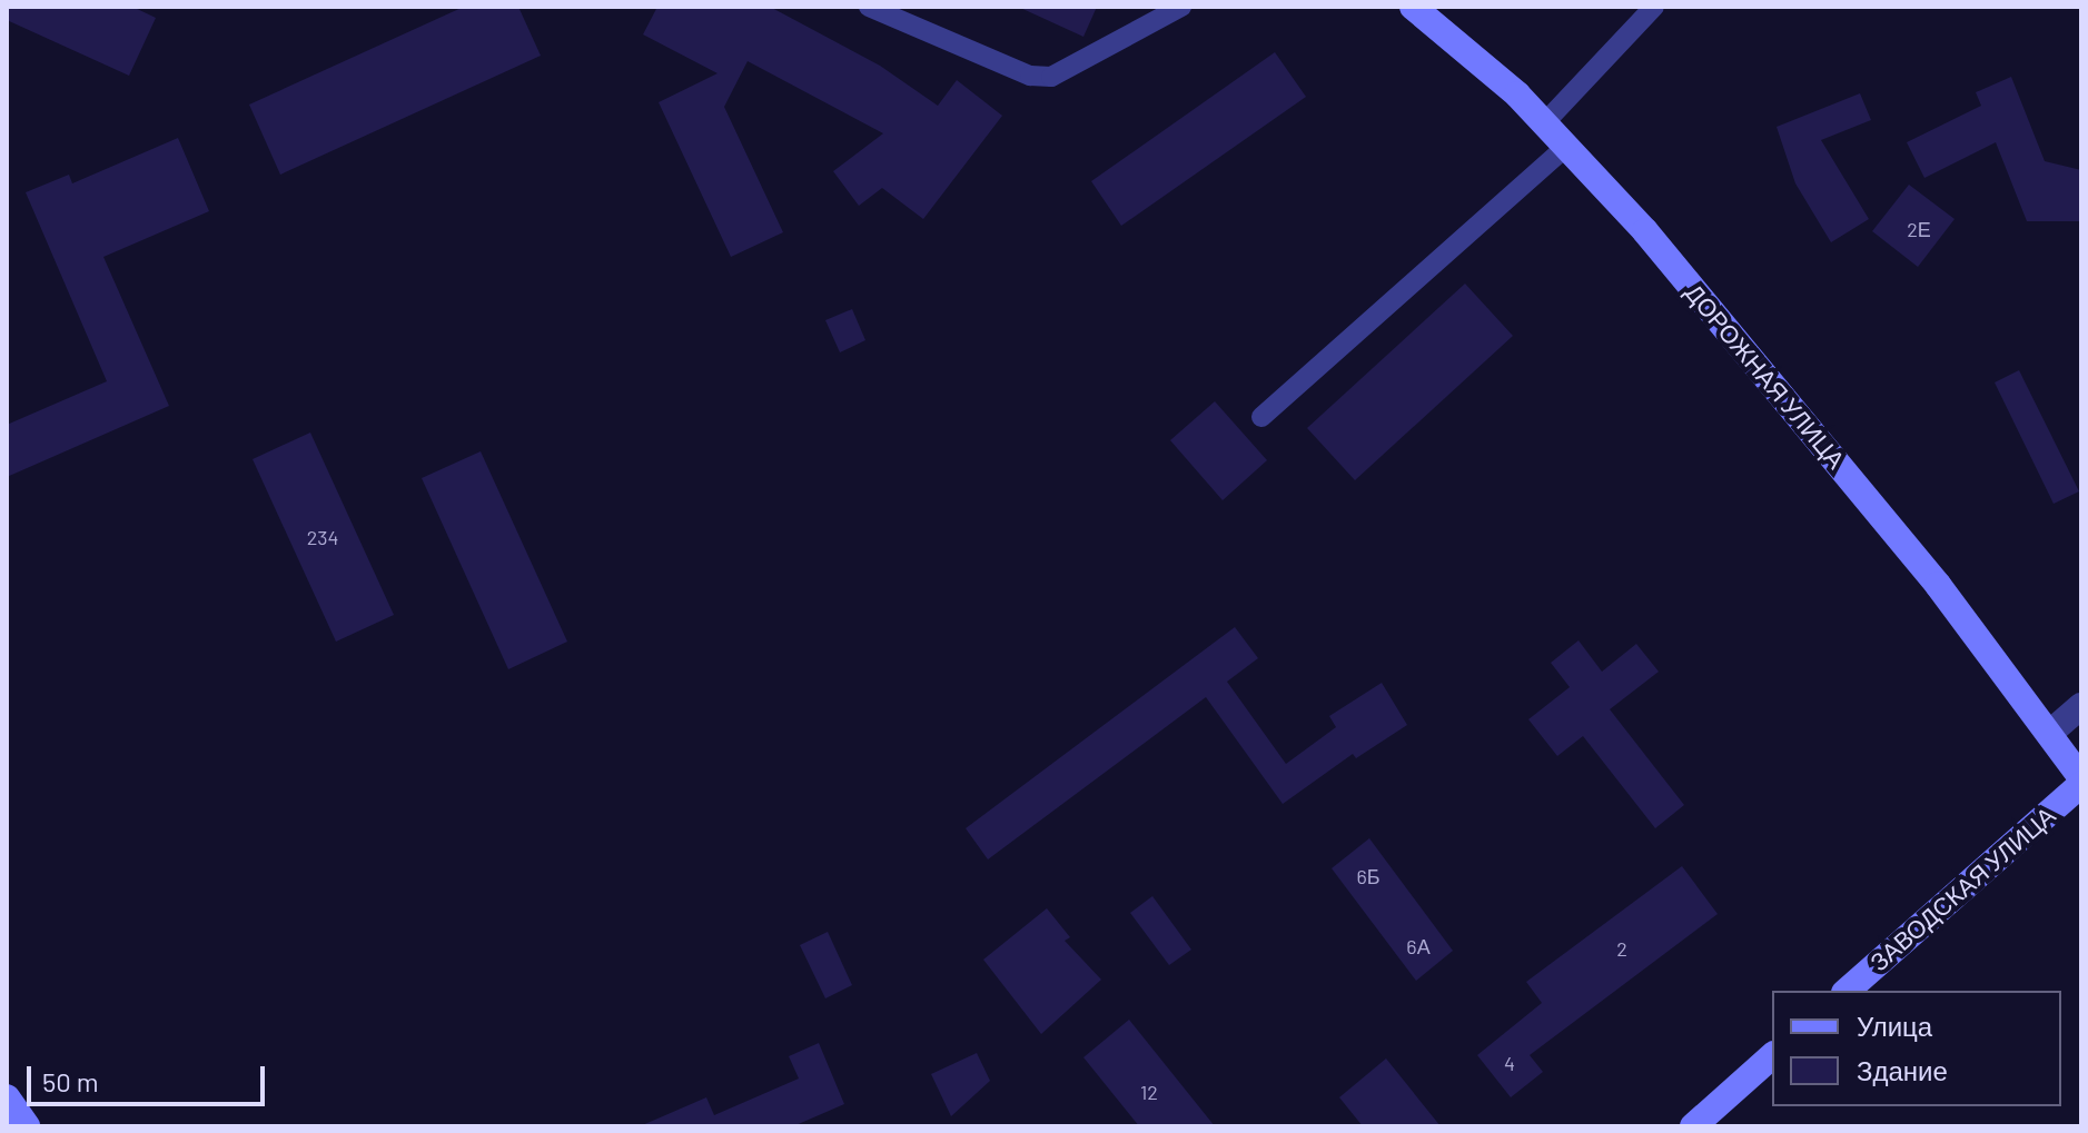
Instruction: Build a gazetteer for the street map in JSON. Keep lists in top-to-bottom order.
{
  "streets": {
    "street": ["ДОРОЖНАЯ УЛИЦА", "ЗАВОДСКАЯ УЛИЦА"]
  },
  "crossings": [
    ["ДОРОЖНАЯ УЛИЦА", "ЗАВОДСКАЯ УЛИЦА"]
  ],
  "house_numbers": [
    "2Е",
    "234",
    "6Б",
    "6А",
    "2",
    "4",
    "12"
  ],
  "legend": ["Улица", "Здание"],
  "scale_bar": "50 m"
}
